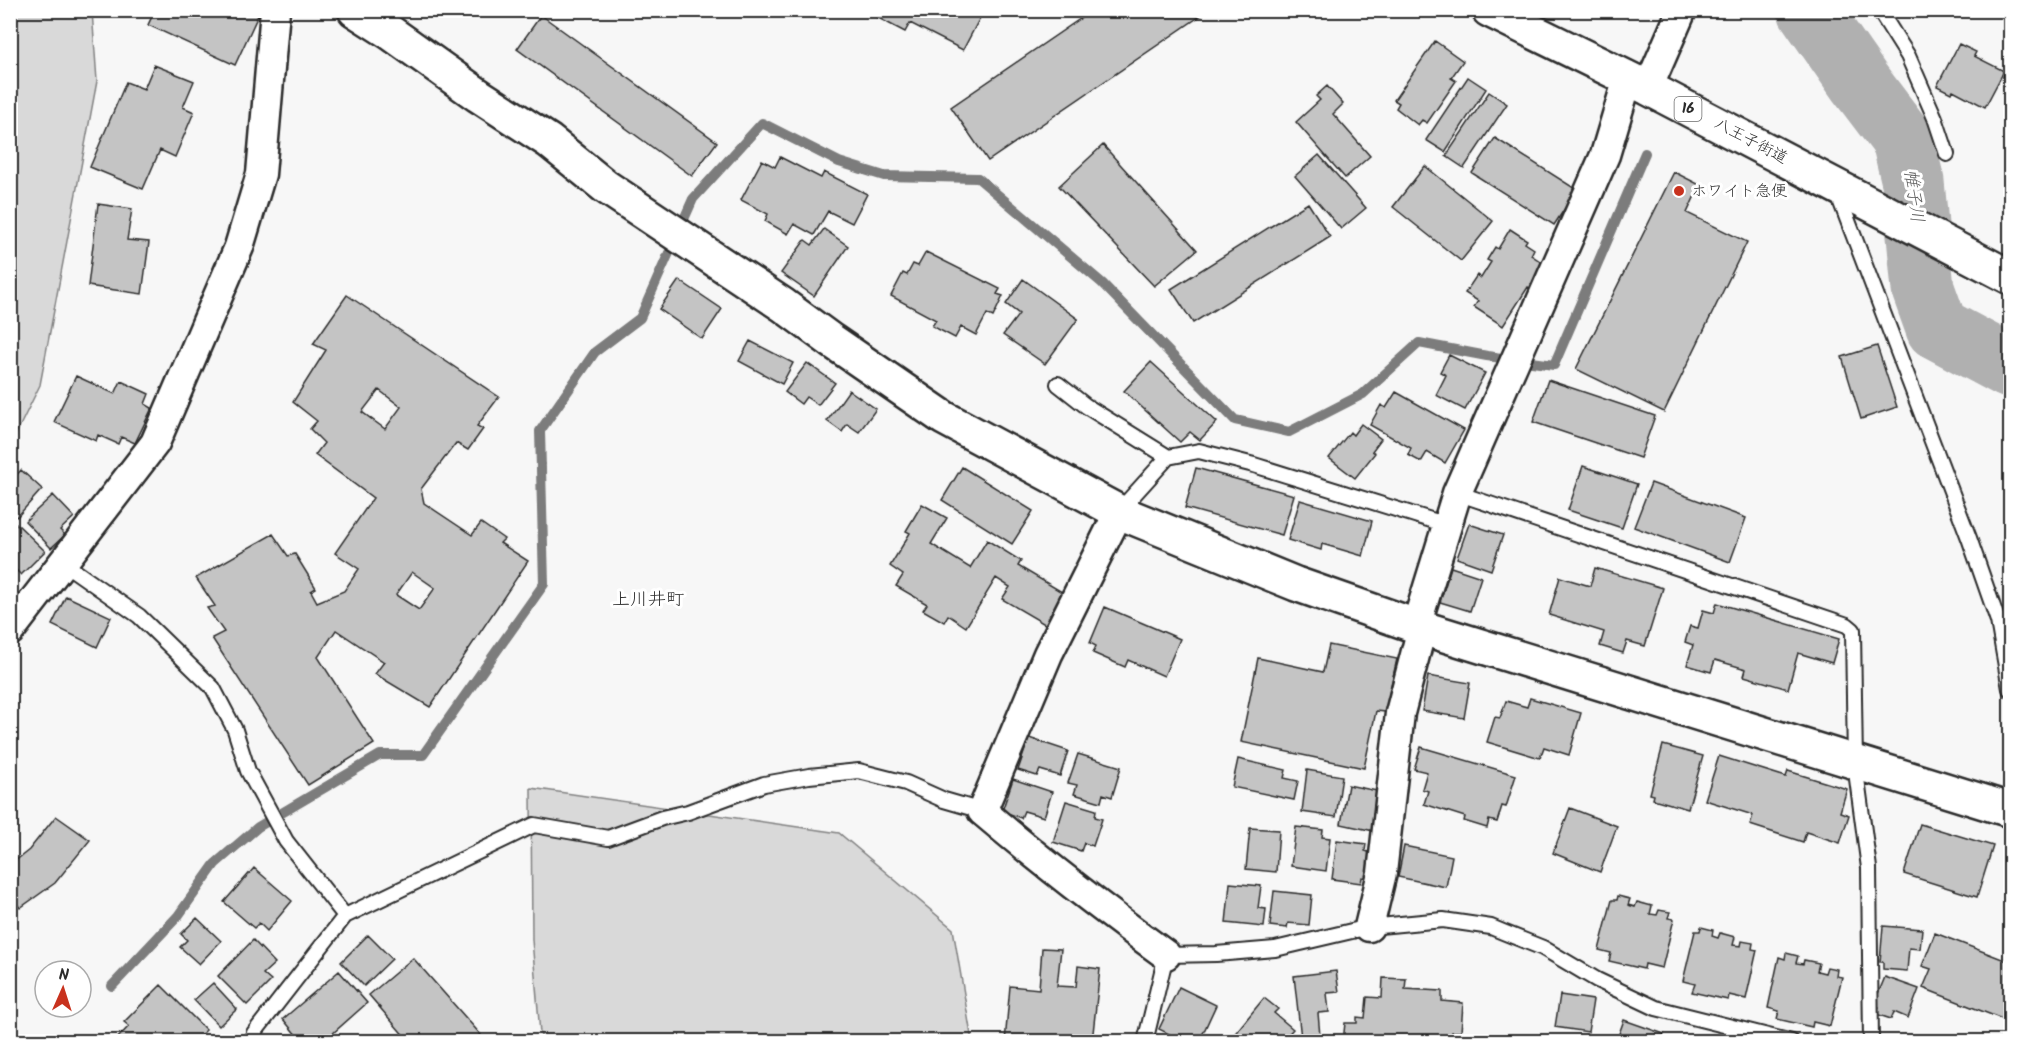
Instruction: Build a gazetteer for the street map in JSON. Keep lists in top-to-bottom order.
{
  "streets": {
    "main road": ["16", "八王子街道"]
  },
  "districts": ["上川井町"],
  "water": ["帷子川"],
  "places": ["ホワイト急便"],
  "north": "top"
}
